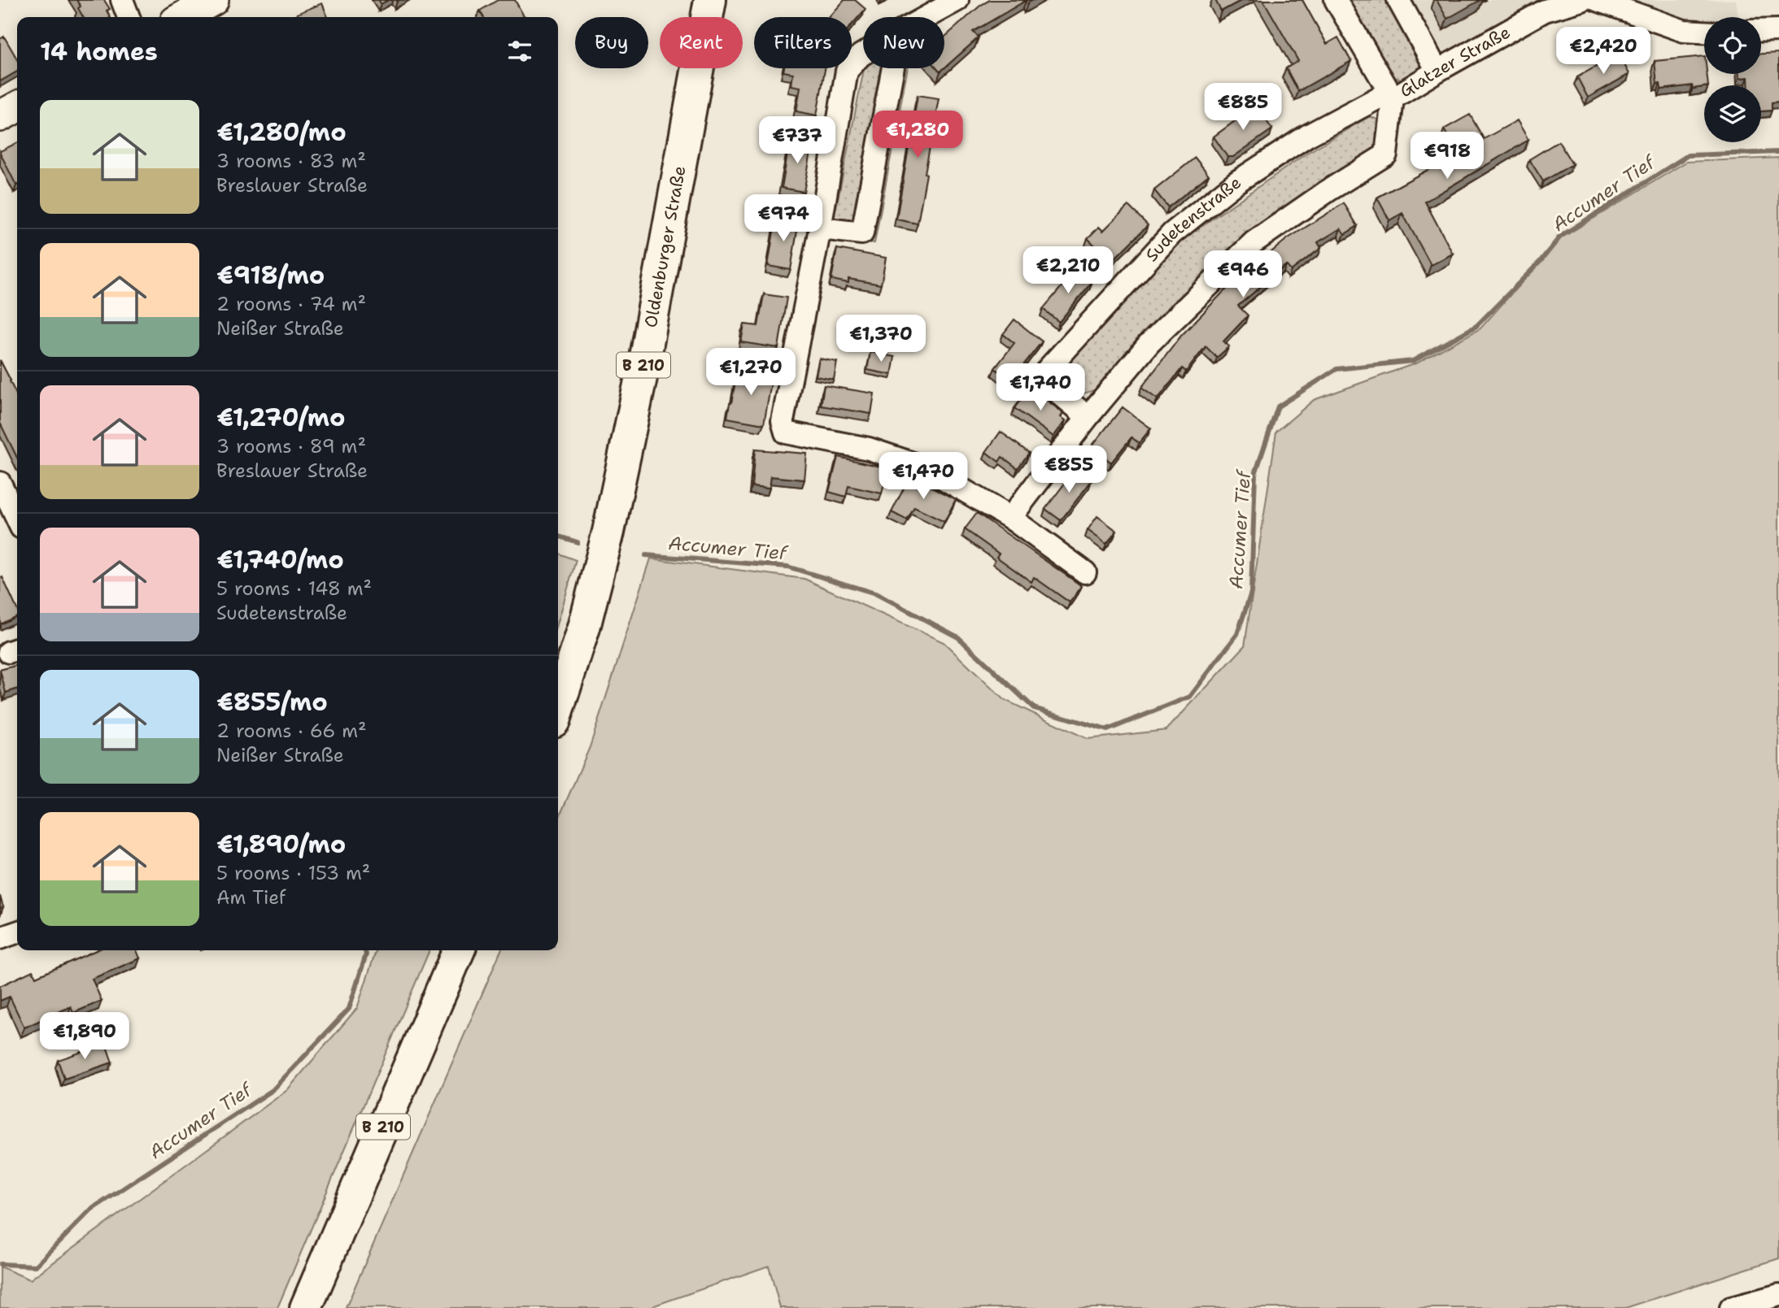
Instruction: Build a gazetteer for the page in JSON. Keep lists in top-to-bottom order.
{
  "streets": {
    "main road": ["Oldenburger Straße", "B 210"],
    "street": ["Glatzer Straße", "Sudetenstraße"]
  },
  "crossings": [
    ["Glatzer Straße", "Sudetenstraße"]
  ],
  "water": ["Accumer Tief"],
  "page": {
    "chip": [
      "Buy",
      "Rent",
      "Filters",
      "New"
    ],
    "heading": "14 homes",
    "price": [
      "€2,420",
      "€885",
      "€1,280",
      "€737",
      "€918",
      "€974",
      "€2,210",
      "€946",
      "€1,370",
      "€1,270",
      "€1,740",
      "€855",
      "€1,470",
      "€1,890"
    ],
    "list": [
      {
        "name": "€1,280/mo",
        "note": "3 rooms · 83 m² · Breslauer Straße"
      },
      {
        "name": "€918/mo",
        "note": "2 rooms · 74 m² · Neißer Straße"
      },
      {
        "name": "€1,270/mo",
        "note": "3 rooms · 89 m² · Breslauer Straße"
      },
      {
        "name": "€1,740/mo",
        "note": "5 rooms · 148 m² · Sudetenstraße"
      },
      {
        "name": "€855/mo",
        "note": "2 rooms · 66 m² · Neißer Straße"
      },
      {
        "name": "€1,890/mo",
        "note": "5 rooms · 153 m² · Am Tief"
      }
    ]
  }
}
